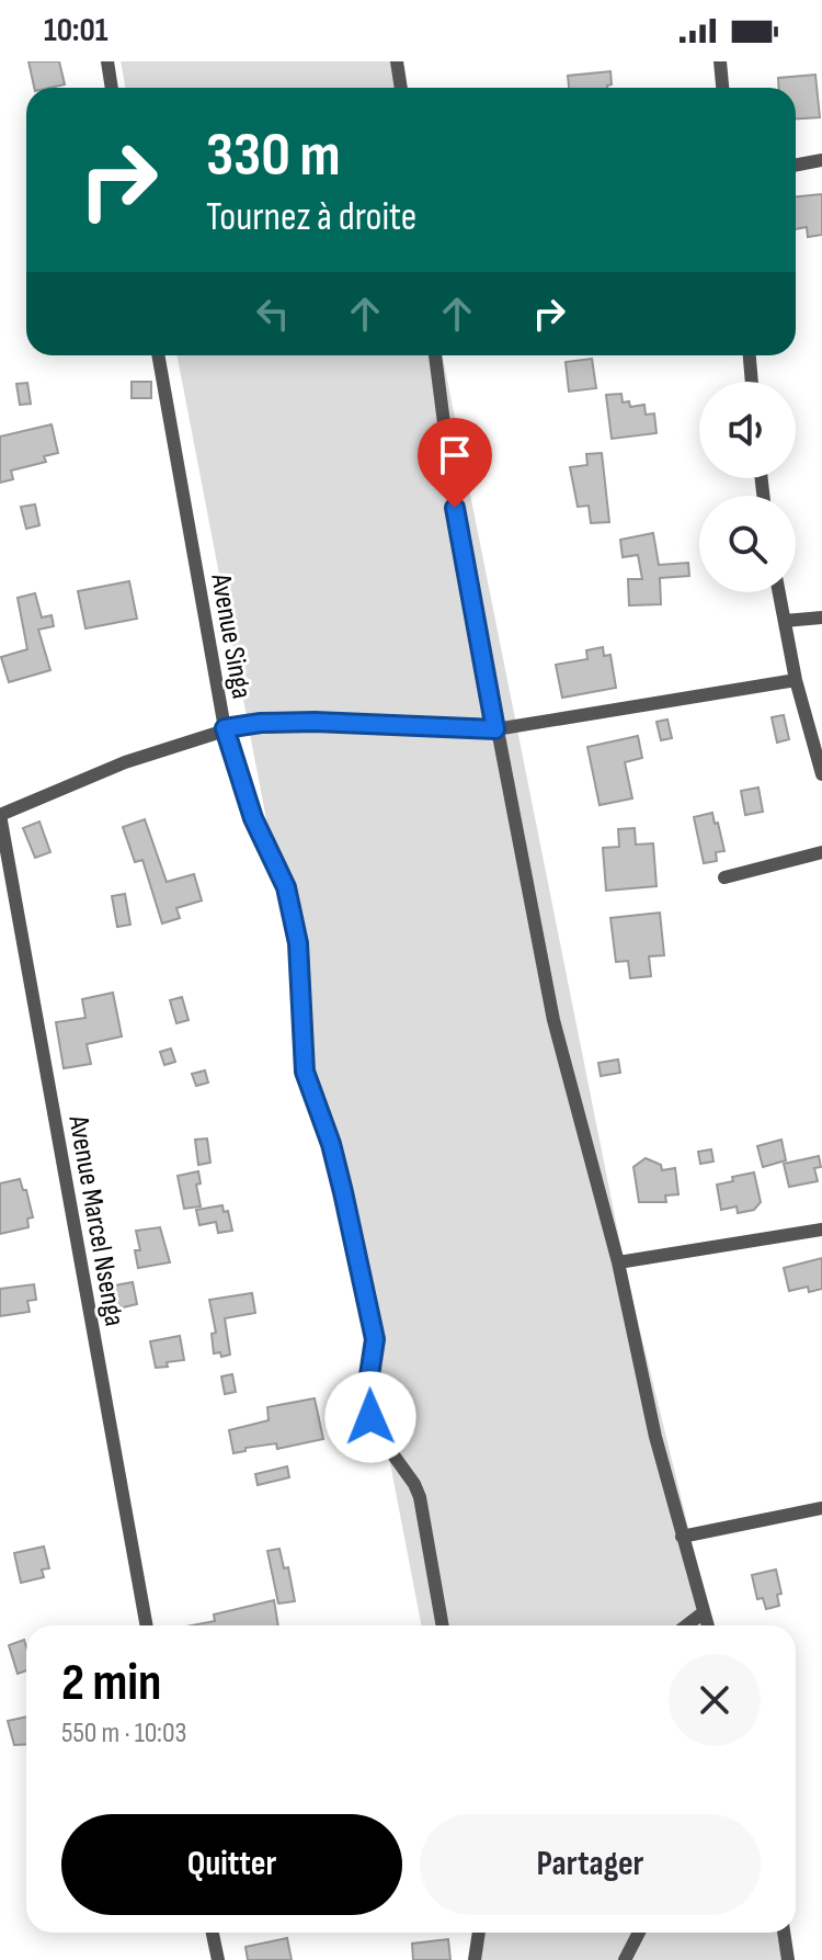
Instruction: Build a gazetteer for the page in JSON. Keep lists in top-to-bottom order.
{
  "streets": {
    "street": ["Avenue Singa", "Avenue Marcel Nsenga"]
  },
  "page": {
    "status": "10:01",
    "turn": ["330 m", "Tournez à droite"],
    "heading": ["2 min", "550 m · 10:03"],
    "buttons": ["Quitter", "Partager"]
  }
}
